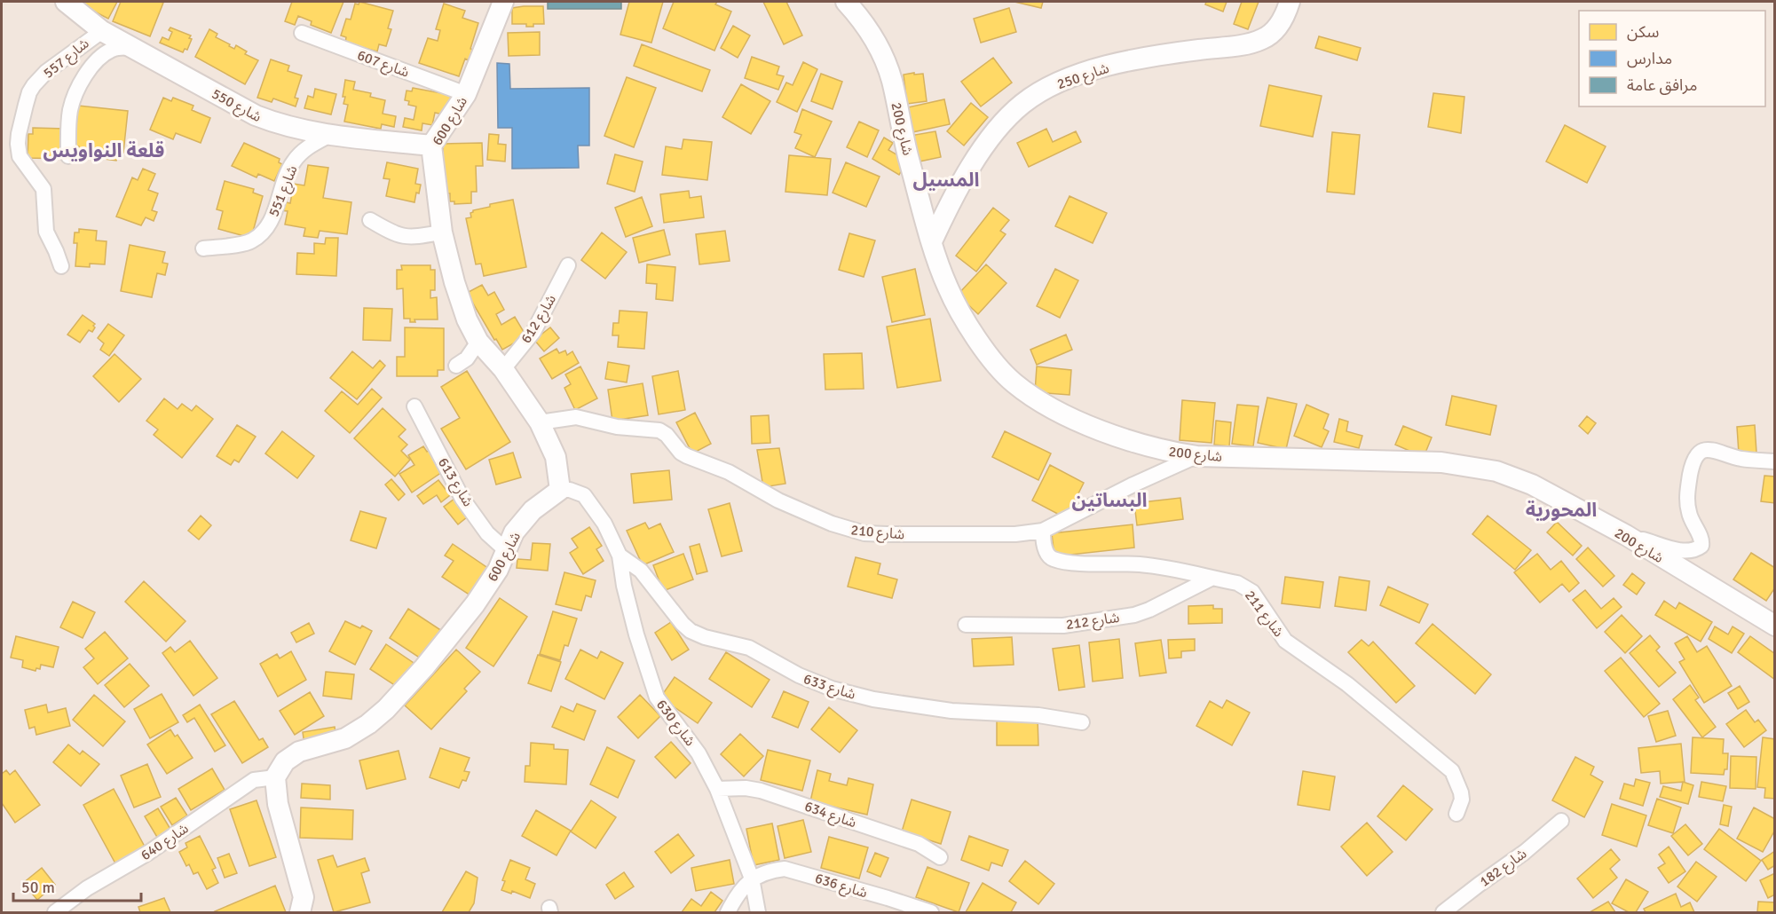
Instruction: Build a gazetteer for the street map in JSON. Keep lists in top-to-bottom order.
{
  "streets": {
    "main road": [
      "شارع 250",
      "شارع 550",
      "شارع 600",
      "شارع 200"
    ],
    "street": [
      "شارع 557",
      "شارع 607",
      "شارع 551",
      "شارع 612",
      "شارع 613",
      "شارع 210",
      "شارع 211",
      "شارع 212",
      "شارع 633",
      "شارع 630",
      "شارع 634",
      "شارع 640",
      "شارع 182",
      "شارع 636"
    ]
  },
  "crossings": [
    ["شارع 557", "شارع 550"],
    ["شارع 607", "شارع 600"],
    ["شارع 250", "شارع 200"],
    ["شارع 550", "شارع 600"],
    ["شارع 550", "شارع 551"],
    ["شارع 600", "شارع 612"],
    ["شارع 600", "شارع 613"],
    ["شارع 600", "شارع 210"],
    ["شارع 600", "شارع 630"],
    ["شارع 600", "شارع 640"],
    ["شارع 200", "شارع 210"],
    ["شارع 210", "شارع 211"],
    ["شارع 211", "شارع 212"],
    ["شارع 633", "شارع 630"],
    ["شارع 630", "شارع 634"],
    ["شارع 630", "شارع 636"]
  ],
  "districts": [
    "قلعة النواويس",
    "المسيل",
    "البساتين",
    "المحورية"
  ],
  "legend": ["سكن", "مدارس", "مرافق عامة"],
  "scale_bar": "50 m"
}
